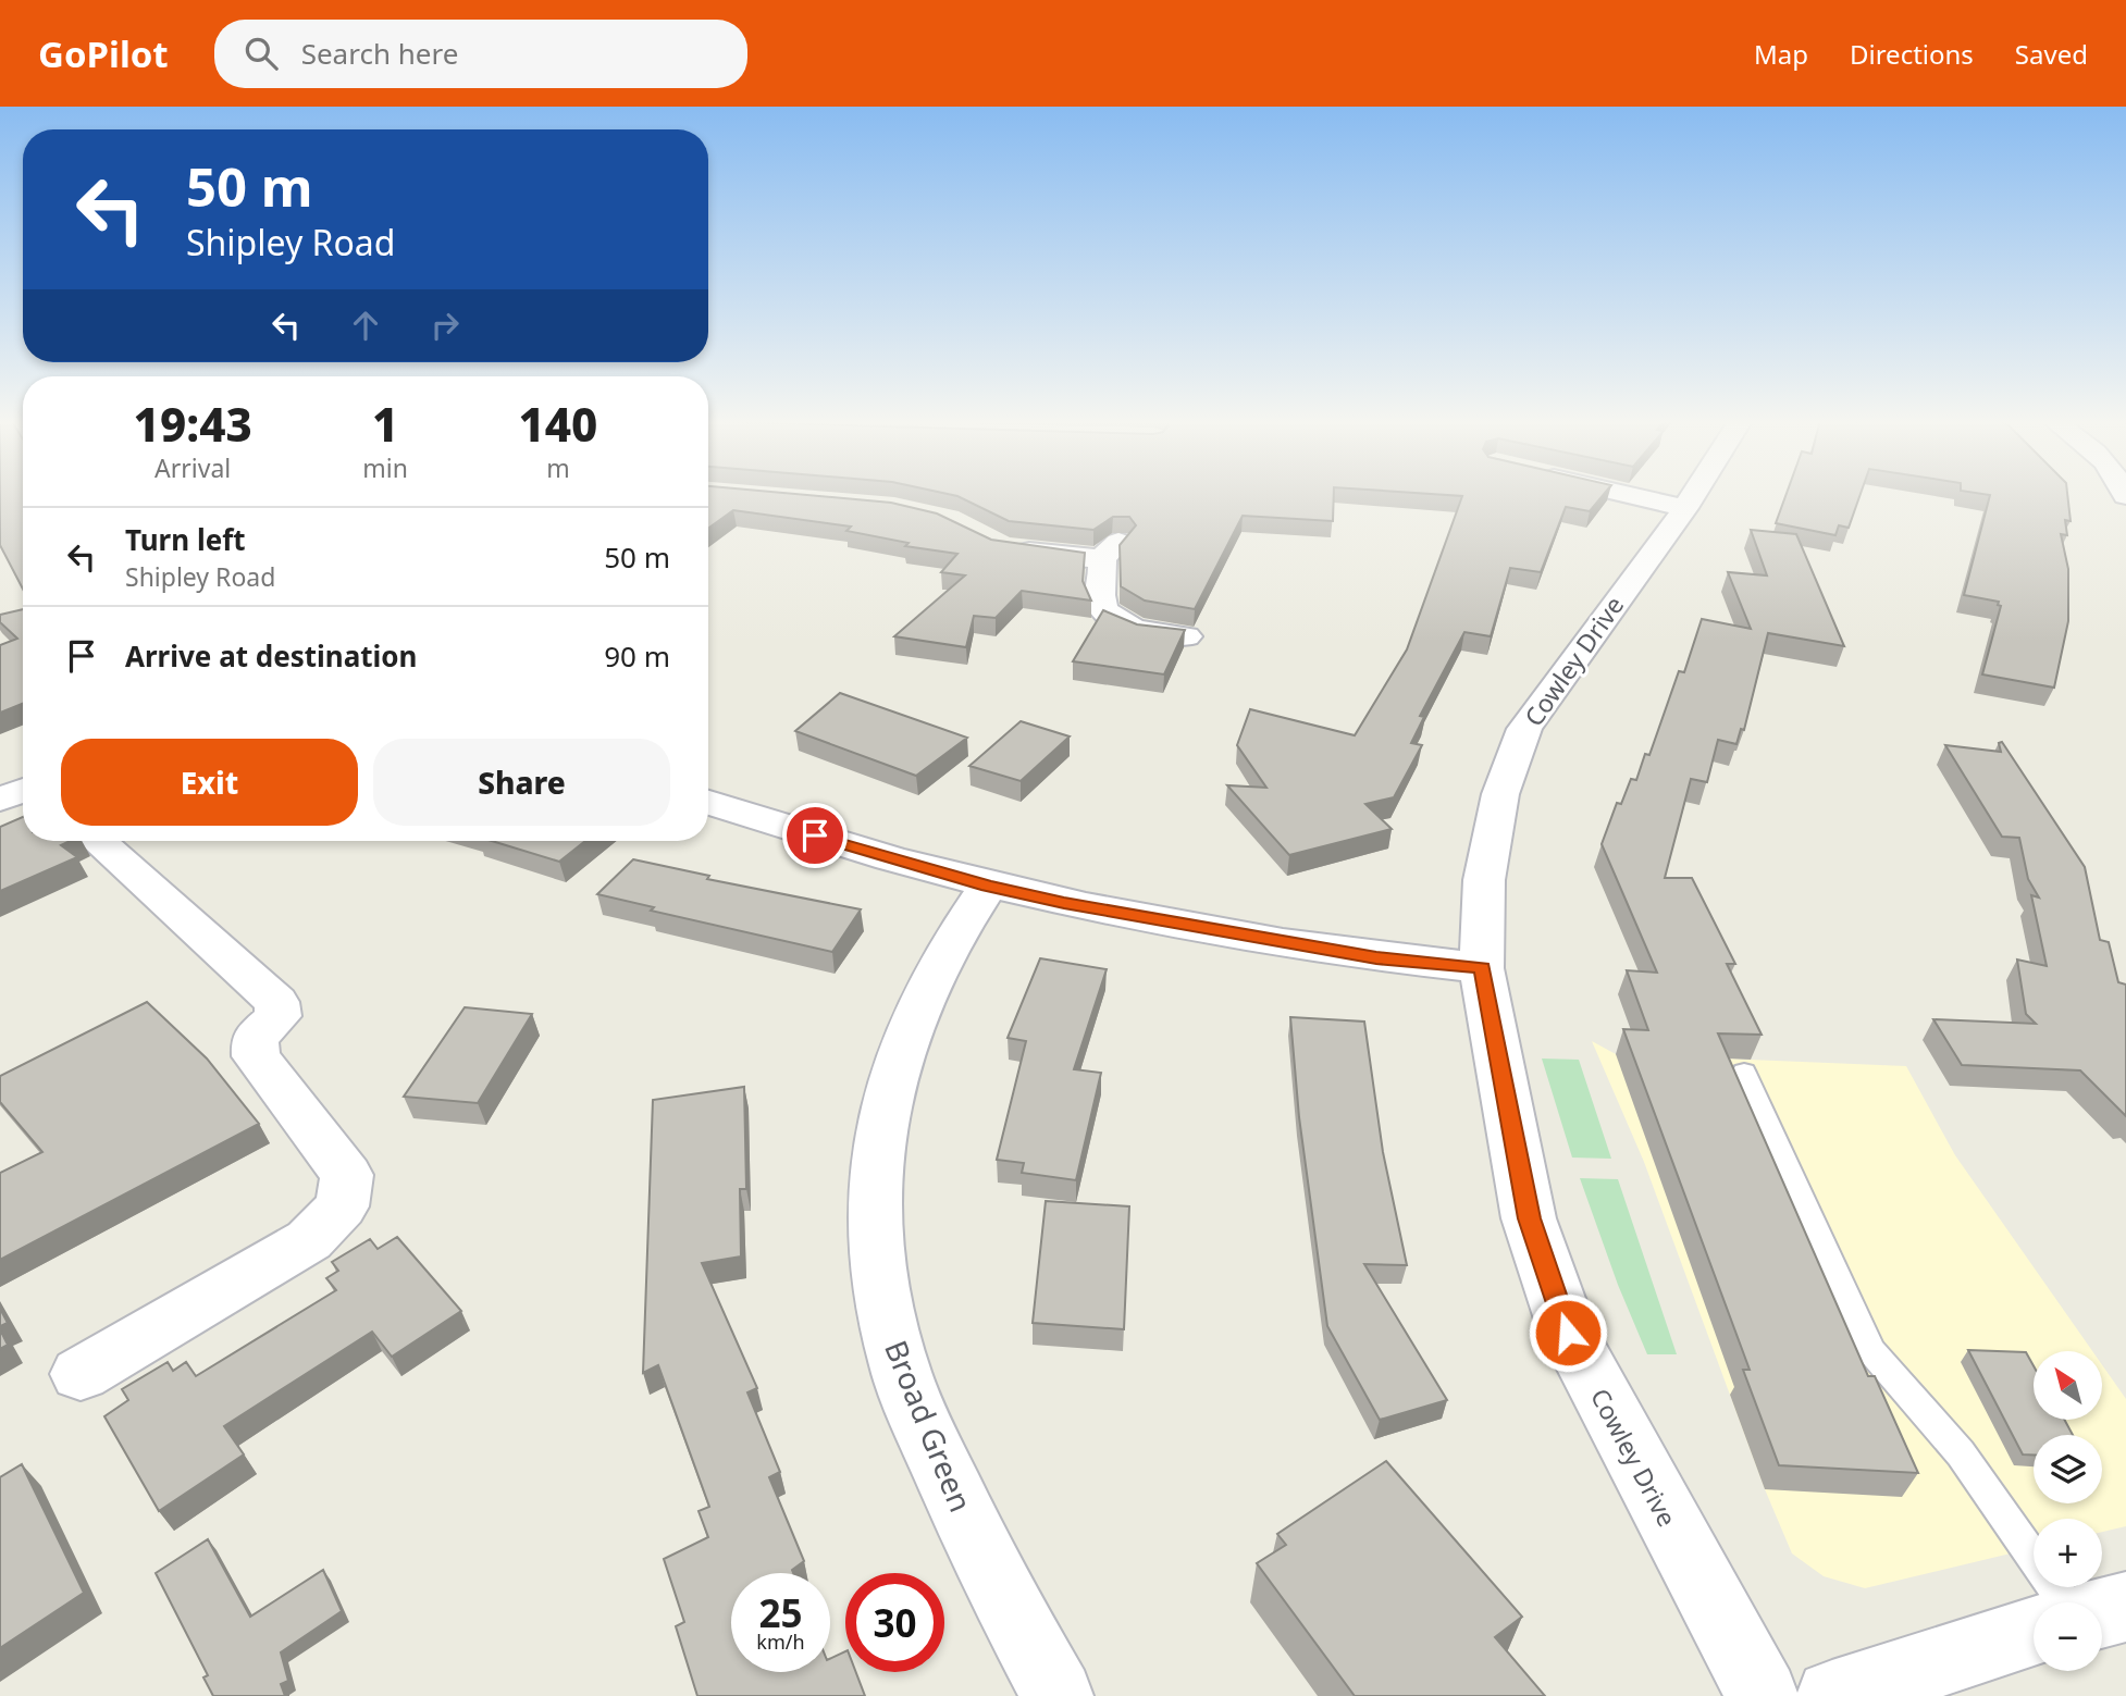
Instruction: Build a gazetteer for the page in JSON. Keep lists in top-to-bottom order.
{
  "streets": {
    "street": ["Cowley Drive", "Broad Green"]
  },
  "north": "top left",
  "page": {
    "header": "GoPilot",
    "search": "Search here",
    "nav": ["Map", "Directions", "Saved"],
    "turn": ["50 m", "Shipley Road"],
    "eta": [
      "19:43",
      "Arrival",
      "1",
      "min",
      "140",
      "m"
    ],
    "list": [
      {
        "name": "Turn left",
        "note": "Shipley Road",
        "value": "50 m"
      },
      {
        "name": "Arrive at destination",
        "value": "90 m"
      }
    ],
    "buttons": ["Exit", "Share"],
    "map_buttons": ["+", "−"],
    "speed": "25 km/h",
    "limit": "30"
  }
}
